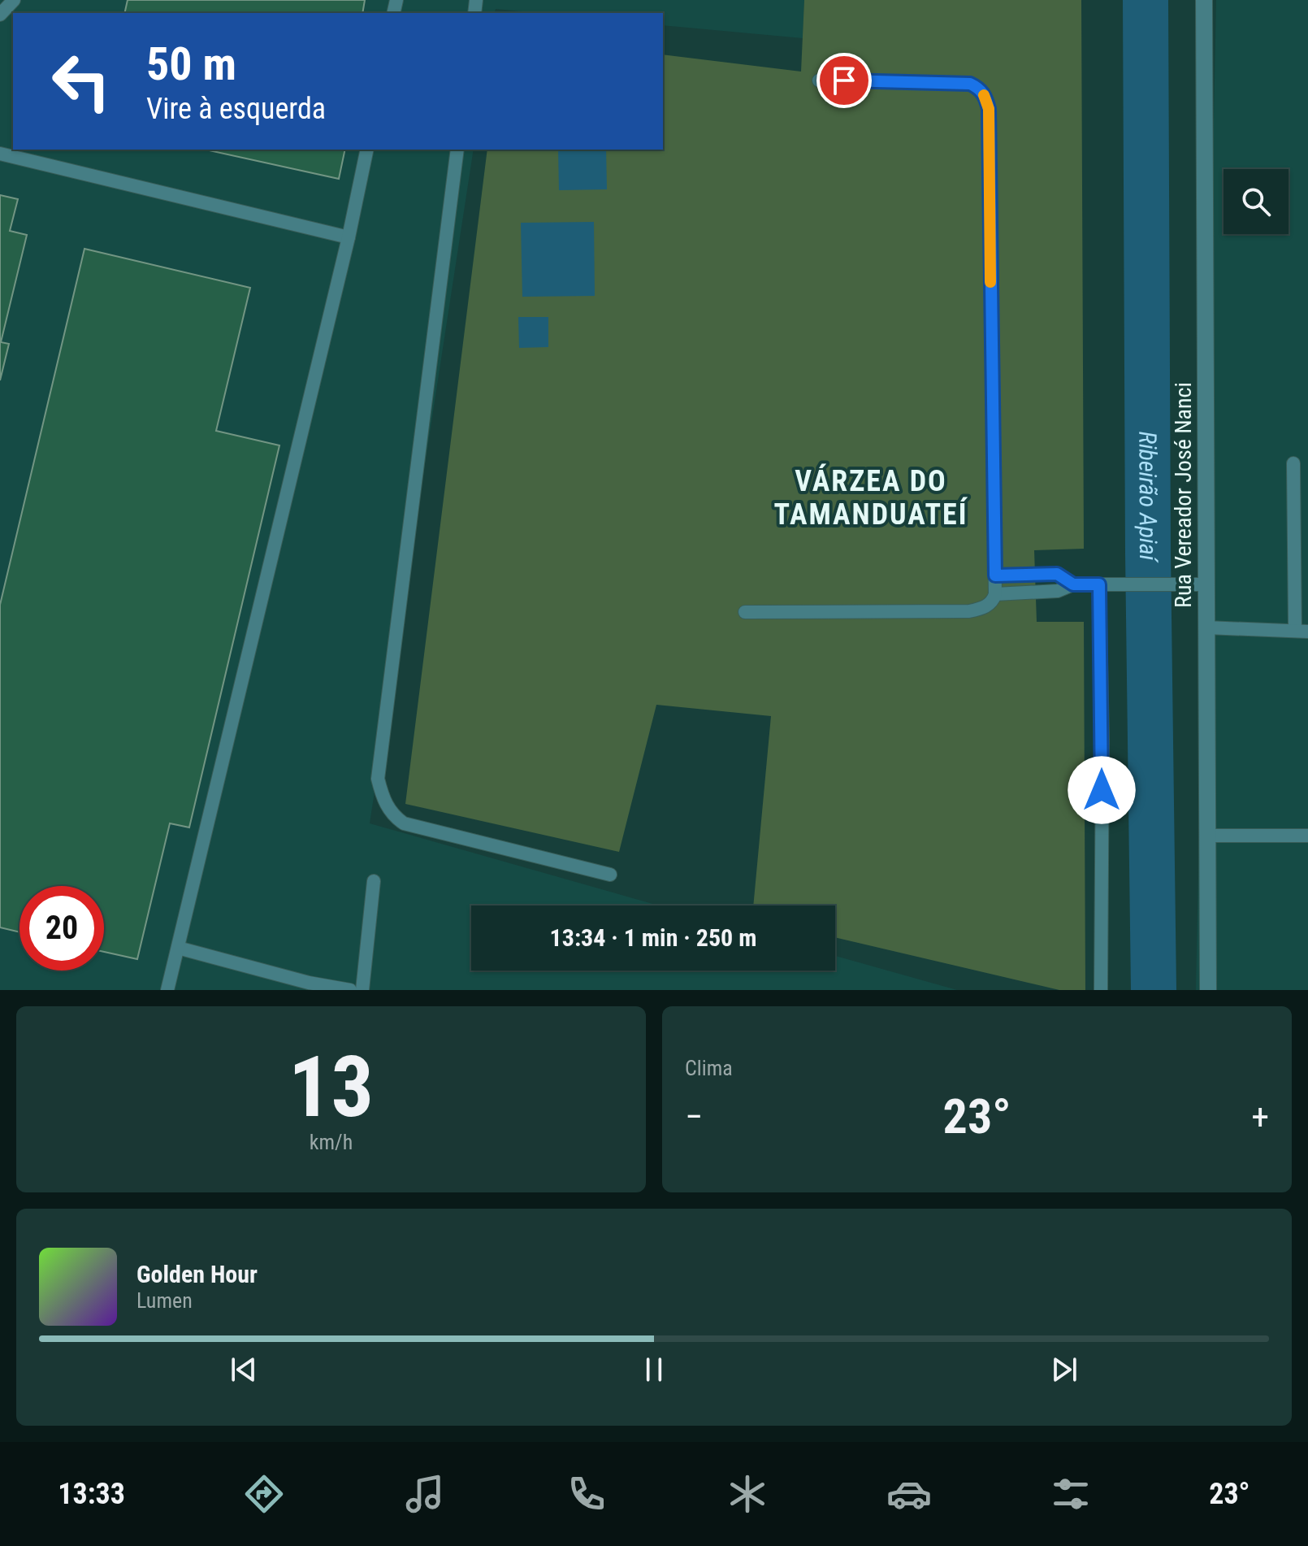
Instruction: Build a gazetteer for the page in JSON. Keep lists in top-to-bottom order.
{
  "streets": {
    "street": ["Rua Vereador José Nanci"]
  },
  "districts": ["VÁRZEA DO TAMANDUATEÍ"],
  "water": ["Ribeirão Apiaí"],
  "page": {
    "turn": ["50 m", "Vire à esquerda"],
    "limit": "20",
    "trip": "13:34 · 1 min · 250 m",
    "tile": [
      ["13", "km/h"],
      "Clima"
    ],
    "heat": ["−", "23°", "+"],
    "song": ["Golden Hour", "Lumen"],
    "tabs": ["13:33", "23°"]
  }
}
